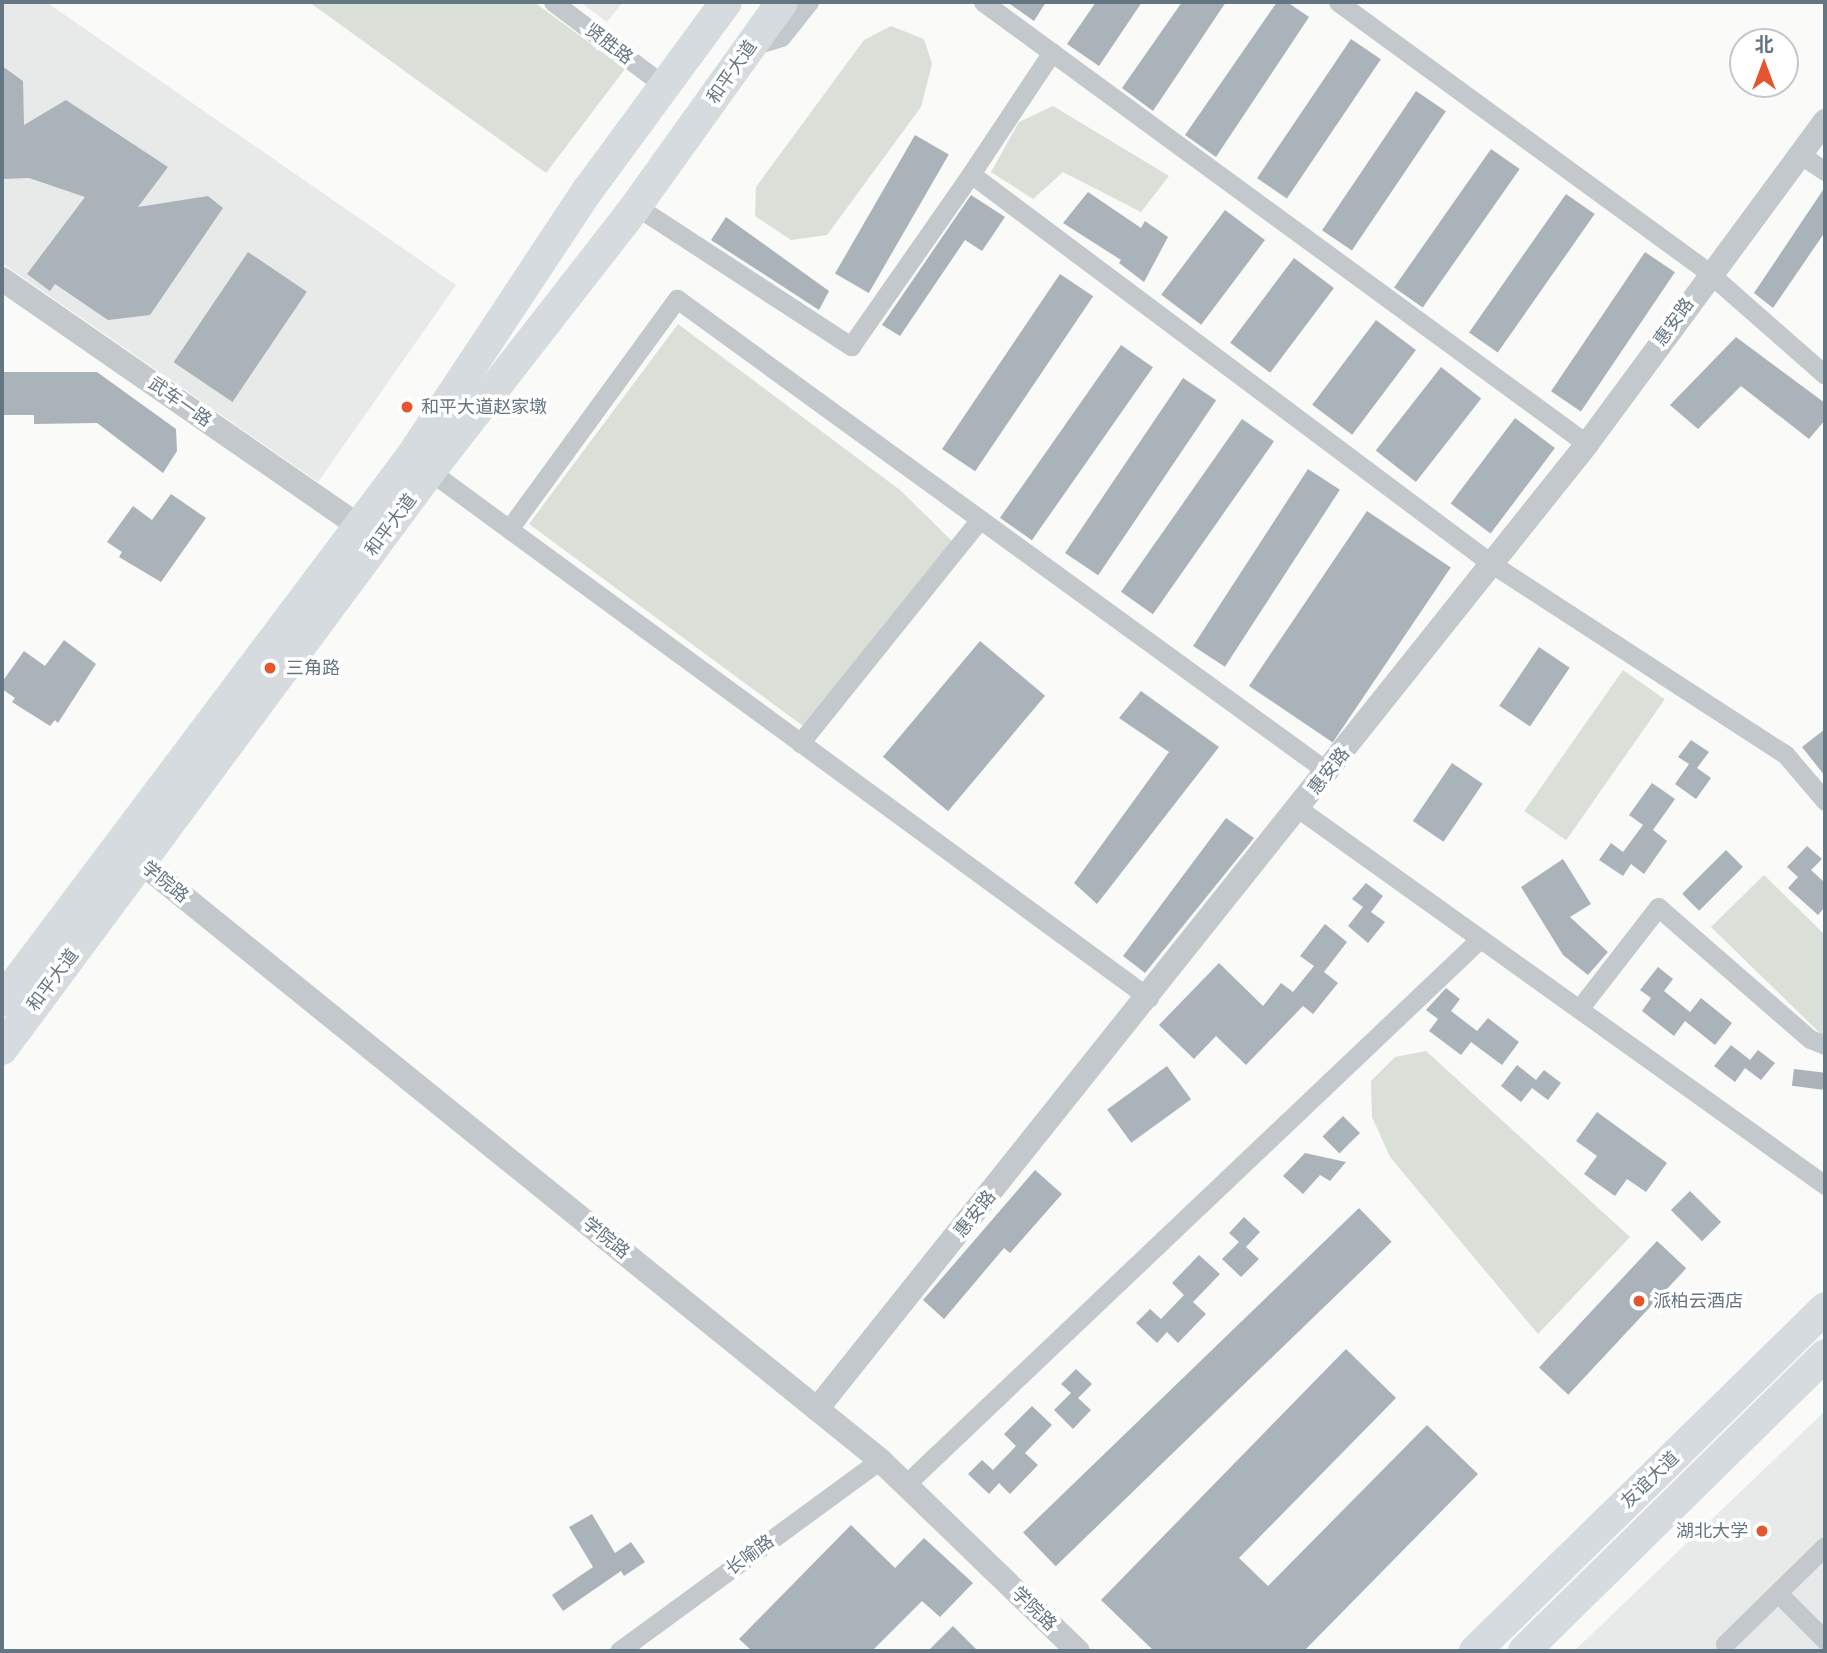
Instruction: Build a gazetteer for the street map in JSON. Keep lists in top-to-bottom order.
{
  "streets": {
    "main road": ["和平大道", "友谊大道"],
    "street": [
      "贤胜路",
      "惠安路",
      "武车一路",
      "学院路",
      "长喻路"
    ]
  },
  "crossings": [
    ["贤胜路", "和平大道"],
    ["和平大道", "武车一路"],
    ["和平大道", "学院路"],
    ["惠安路", "学院路"],
    ["学院路", "长喻路"]
  ],
  "places": [
    "和平大道赵家墩",
    "三角路",
    "派柏云酒店",
    "湖北大学"
  ],
  "north": "top"
}
